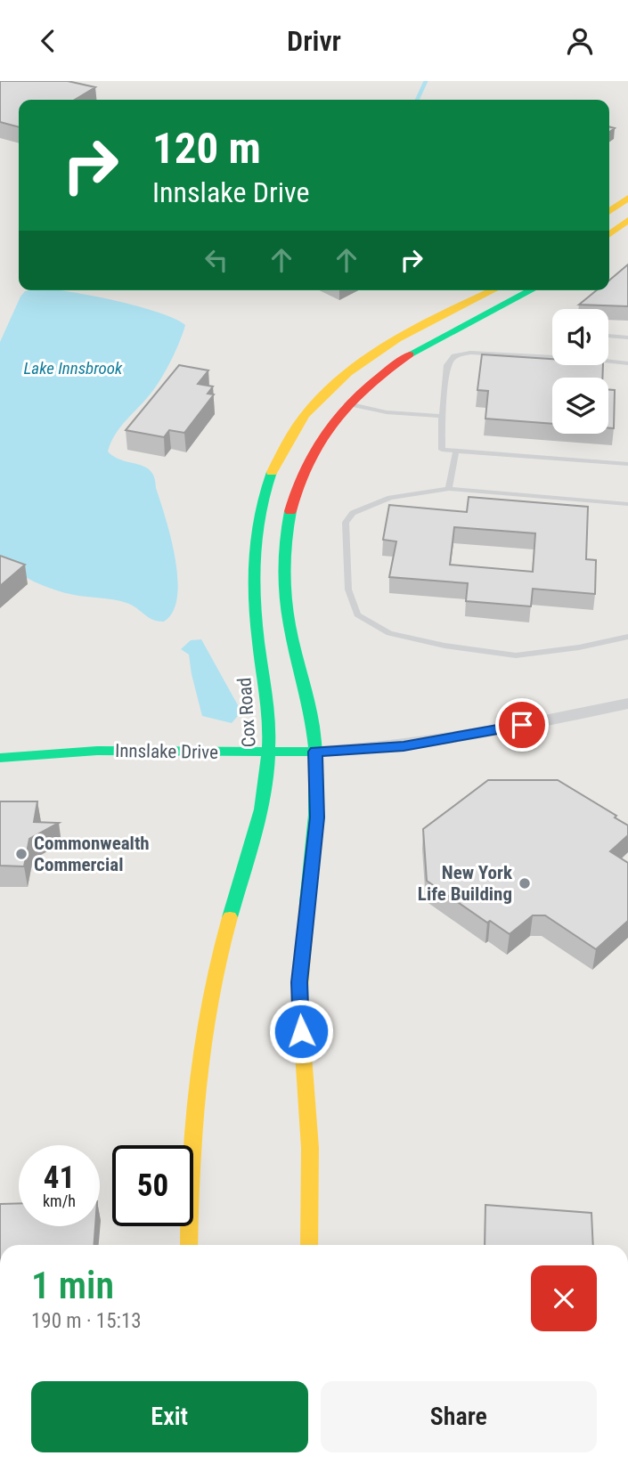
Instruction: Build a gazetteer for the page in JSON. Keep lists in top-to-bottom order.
{
  "streets": {
    "main road": ["Cox Road", "Innslake Drive"]
  },
  "crossings": [
    ["Cox Road", "Innslake Drive"]
  ],
  "water": ["Lake Innsbrook"],
  "places": ["Commonwealth Commercial", "New York Life Building"],
  "page": {
    "header": "Drivr",
    "turn": ["120 m", "Innslake Drive"],
    "speed": "41 km/h",
    "limit": "50",
    "heading": ["1 min", "190 m · 15:13"],
    "buttons": ["Exit", "Share"]
  }
}
